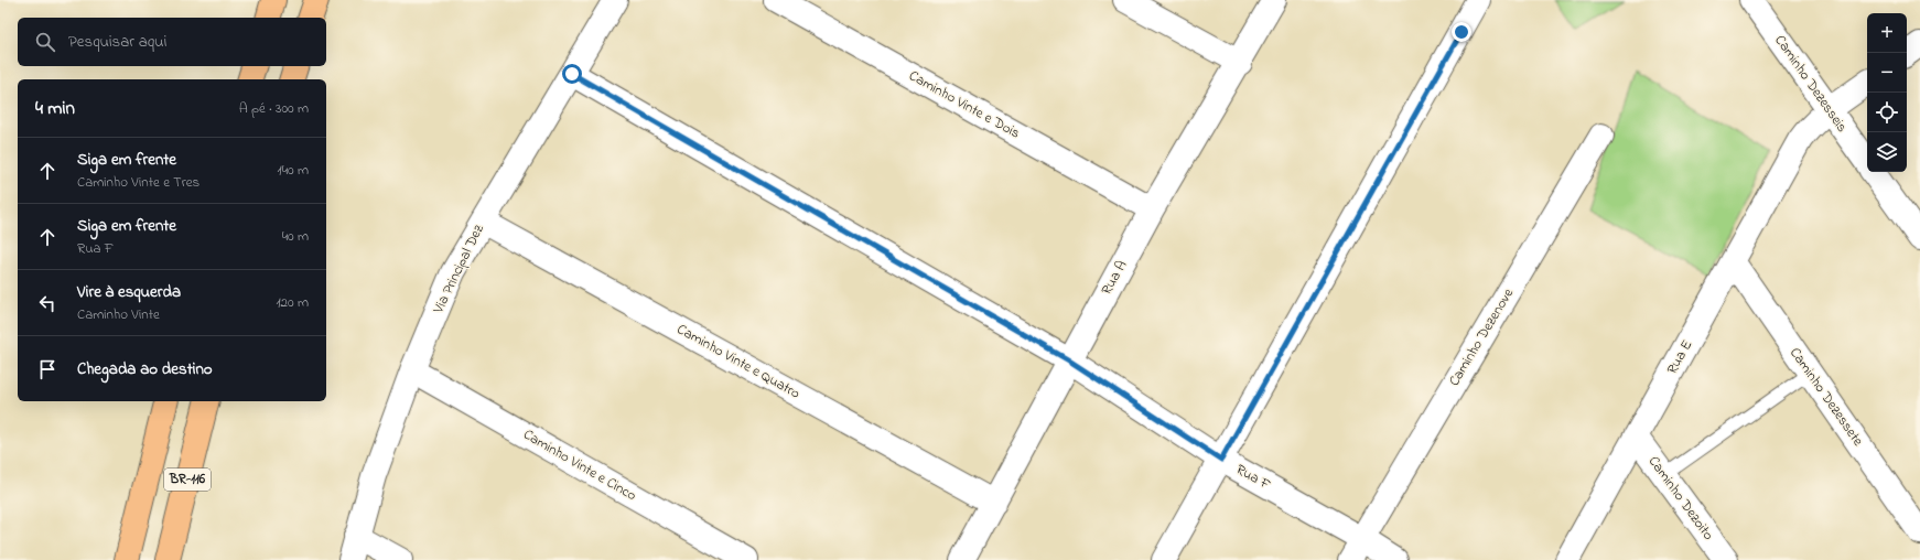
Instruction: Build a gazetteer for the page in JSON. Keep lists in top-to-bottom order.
{
  "streets": {
    "highway": ["BR-116"],
    "street": [
      "Caminho Dezesseis",
      "Caminho Vinte e Dois",
      "Via Principal Dez",
      "Rua A",
      "Caminho Dezenove",
      "Rua E",
      "Caminho Vinte e Quatro",
      "Caminho Dezessete",
      "Caminho Vinte e Cinco",
      "Rua F",
      "Caminho Dezoito"
    ]
  },
  "crossings": [
    ["Caminho Dezesseis", "Rua E"],
    ["Caminho Vinte e Dois", "Rua A"],
    ["Via Principal Dez", "Caminho Vinte e Quatro"],
    ["Via Principal Dez", "Caminho Vinte e Cinco"],
    ["Via Principal Dez", "Rua F"],
    ["Rua A", "Caminho Vinte e Quatro"],
    ["Rua A", "Rua F"],
    ["Caminho Dezenove", "Rua F"],
    ["Rua E", "Caminho Dezessete"],
    ["Rua E", "Caminho Dezoito"]
  ],
  "page": {
    "map_buttons": ["+", "−"],
    "search": "Pesquisar aqui",
    "heading": ["4 min", "A pé · 300 m"],
    "list": [
      ["Siga em frente", "Caminho Vinte e Tres", "140 m"],
      ["Siga em frente", "Rua F", "40 m"],
      ["Vire à esquerda", "Caminho Vinte", "120 m"],
      "Chegada ao destino"
    ]
  }
}
